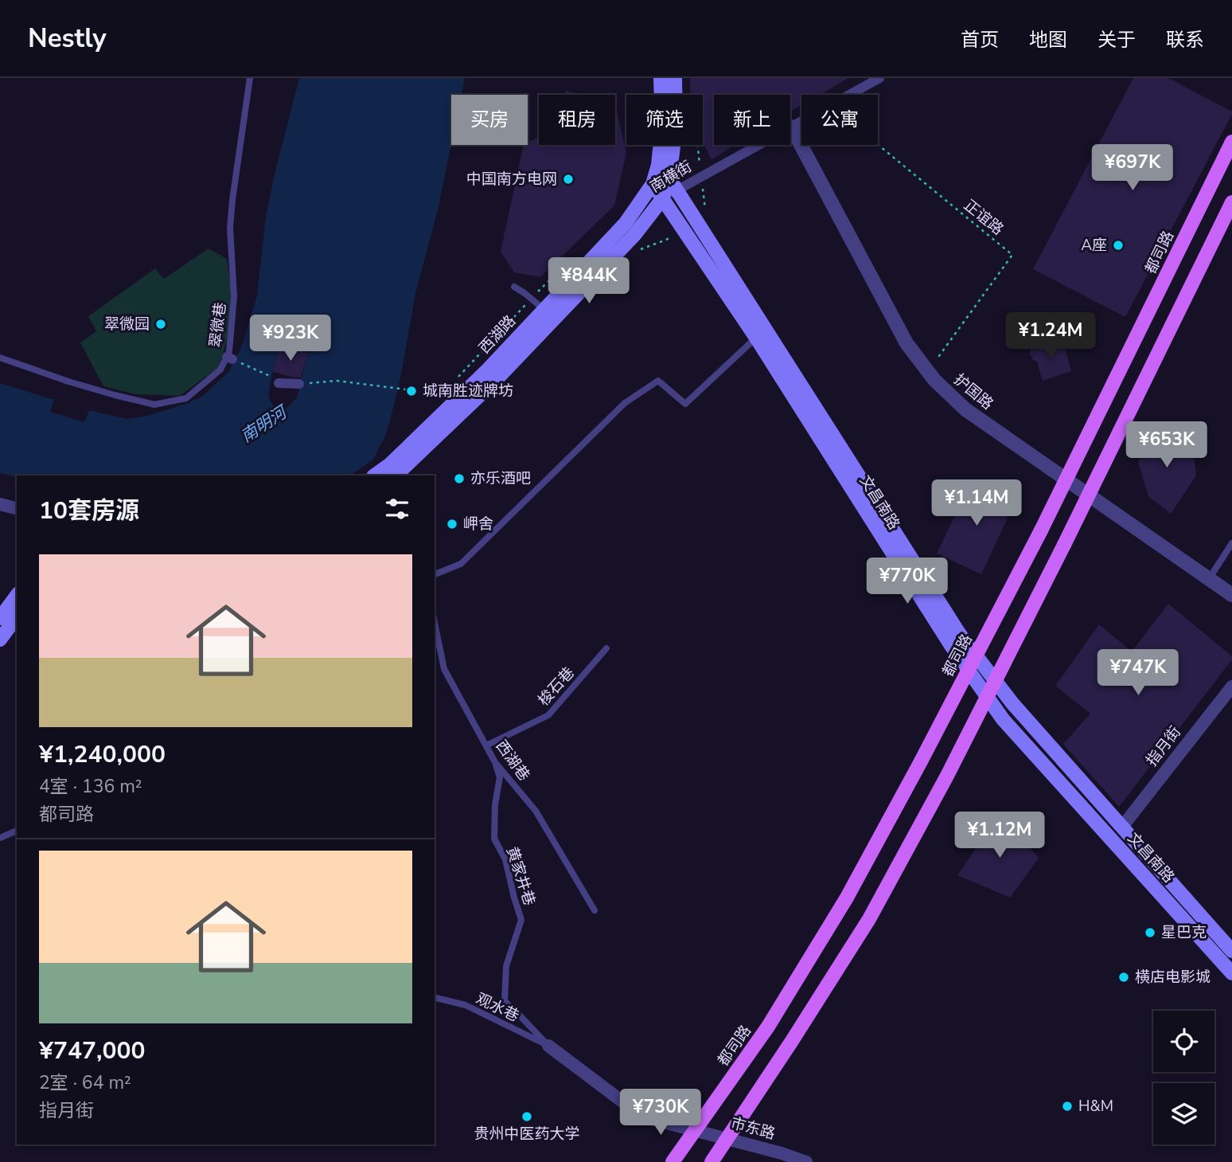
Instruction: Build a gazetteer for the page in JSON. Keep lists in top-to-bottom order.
{
  "streets": {
    "main road": ["都司路", "西湖路", "文昌南路"],
    "street": [
      "南横街",
      "护国路",
      "指月街",
      "市东路"
    ],
    "lane": [
      "翠微巷",
      "梭石巷",
      "西湖巷",
      "黄家井巷",
      "观水巷"
    ],
    "path": ["正谊路"]
  },
  "crossings": [
    ["南横街", "西湖路"],
    ["南横街", "护国路"],
    ["南横街", "文昌南路"],
    ["正谊路", "护国路"],
    ["都司路", "护国路"],
    ["西湖路", "文昌南路"],
    ["文昌南路", "指月街"],
    ["梭石巷", "西湖巷"],
    ["西湖巷", "黄家井巷"],
    ["黄家井巷", "观水巷"],
    ["黄家井巷", "市东路"],
    ["观水巷", "市东路"]
  ],
  "water": ["南明河"],
  "places": [
    "中国南方电网",
    "A座",
    "翠微园",
    "城南胜迹牌坊",
    "亦乐酒吧",
    "岬舍",
    "星巴克",
    "横店电影城",
    "H&M",
    "贵州中医药大学"
  ],
  "page": {
    "header": "Nestly",
    "nav": [
      "首页",
      "地图",
      "关于",
      "联系"
    ],
    "chip": [
      "买房",
      "租房",
      "筛选",
      "新上",
      "公寓"
    ],
    "price": [
      "¥697K",
      "¥844K",
      "¥1.24M",
      "¥923K",
      "¥653K",
      "¥1.14M",
      "¥770K",
      "¥747K",
      "¥1.12M",
      "¥730K"
    ],
    "heading": "10套房源",
    "list": [
      {
        "name": "¥1,240,000",
        "note": "4室 · 136 m² · 都司路"
      },
      {
        "name": "¥747,000",
        "note": "2室 · 64 m² · 指月街"
      }
    ]
  }
}
